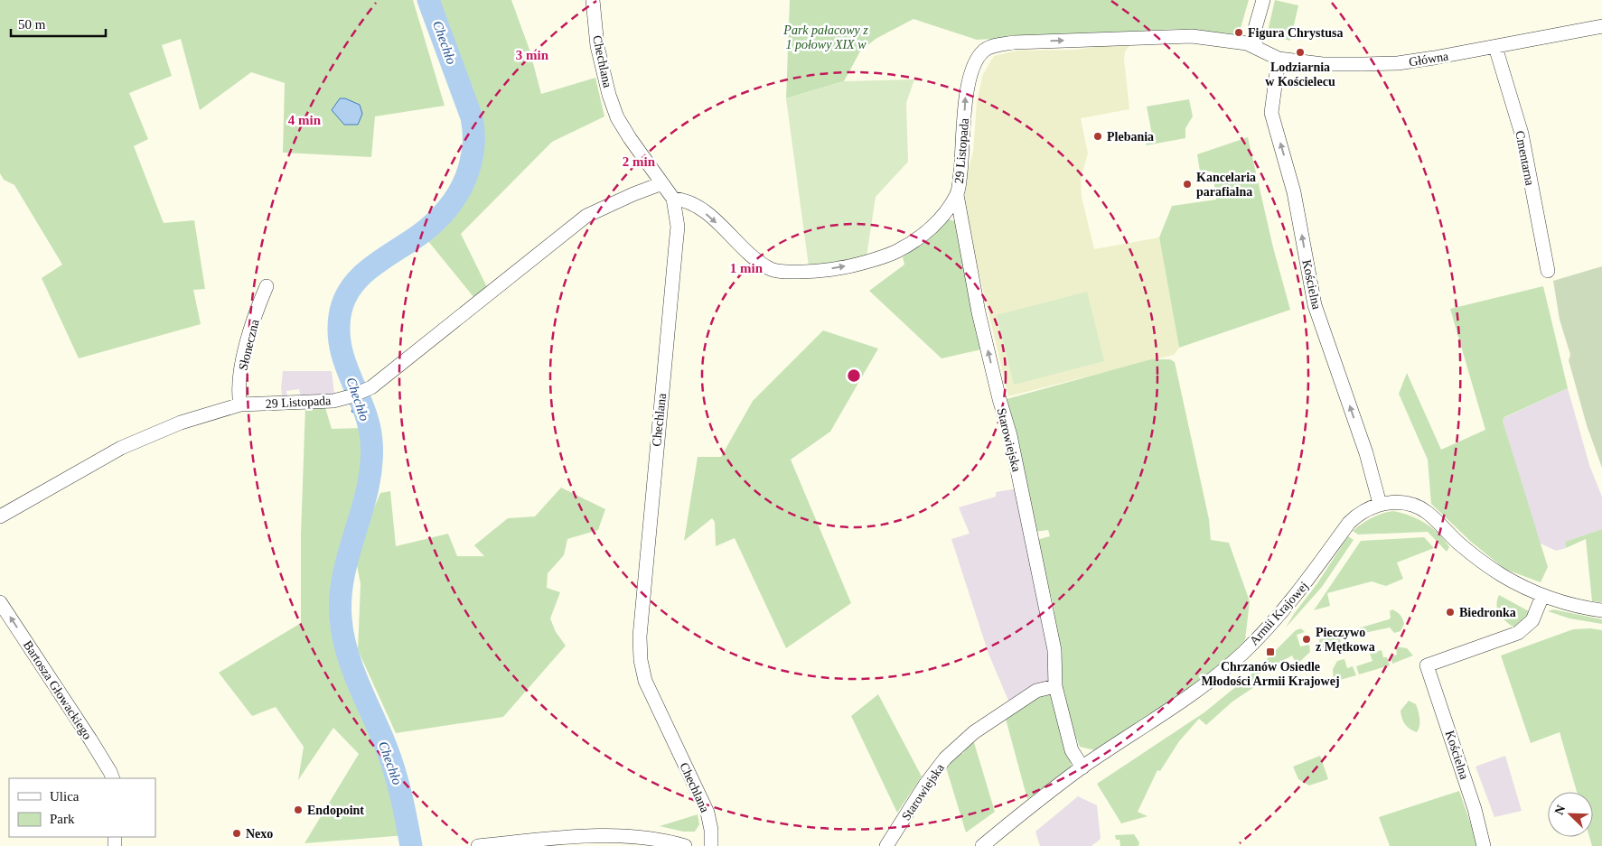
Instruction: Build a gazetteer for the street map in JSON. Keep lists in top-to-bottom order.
{
  "streets": {
    "street": [
      "Główna",
      "Chechlana",
      "29 Listopada",
      "Cmentarna",
      "Kościelna",
      "Słoneczna",
      "Starowiejska",
      "Armii Krajowej",
      "Bartosza Głowackiego"
    ]
  },
  "crossings": [
    ["Główna", "29 Listopada"],
    ["Główna", "Cmentarna"],
    ["Główna", "Kościelna"],
    ["Chechlana", "29 Listopada"],
    ["29 Listopada", "Słoneczna"],
    ["29 Listopada", "Starowiejska"],
    ["Kościelna", "Armii Krajowej"],
    ["Starowiejska", "Armii Krajowej"]
  ],
  "one_way": ["Kościelna", "Starowiejska", "Bartosza Głowackiego"],
  "water": ["Chechło"],
  "parks": ["Park pałacowy z 1 połowy XIX w"],
  "places": {
    "other": [
      "Figura Chrystusa",
      "Lodziarnia w Kościelecu",
      "Plebania",
      "Kancelaria parafialna",
      "Biedronka",
      "Pieczywo z Mętkowa",
      "Endopoint",
      "Nexo"
    ],
    "transit": ["Chrzanów Osiedle Młodości Armii Krajowej"]
  },
  "legend": ["Ulica", "Park"],
  "scale_bar": "50 m",
  "north": "top left",
  "rings": [
    "3 min",
    "4 min",
    "2 min",
    "1 min"
  ]
}
